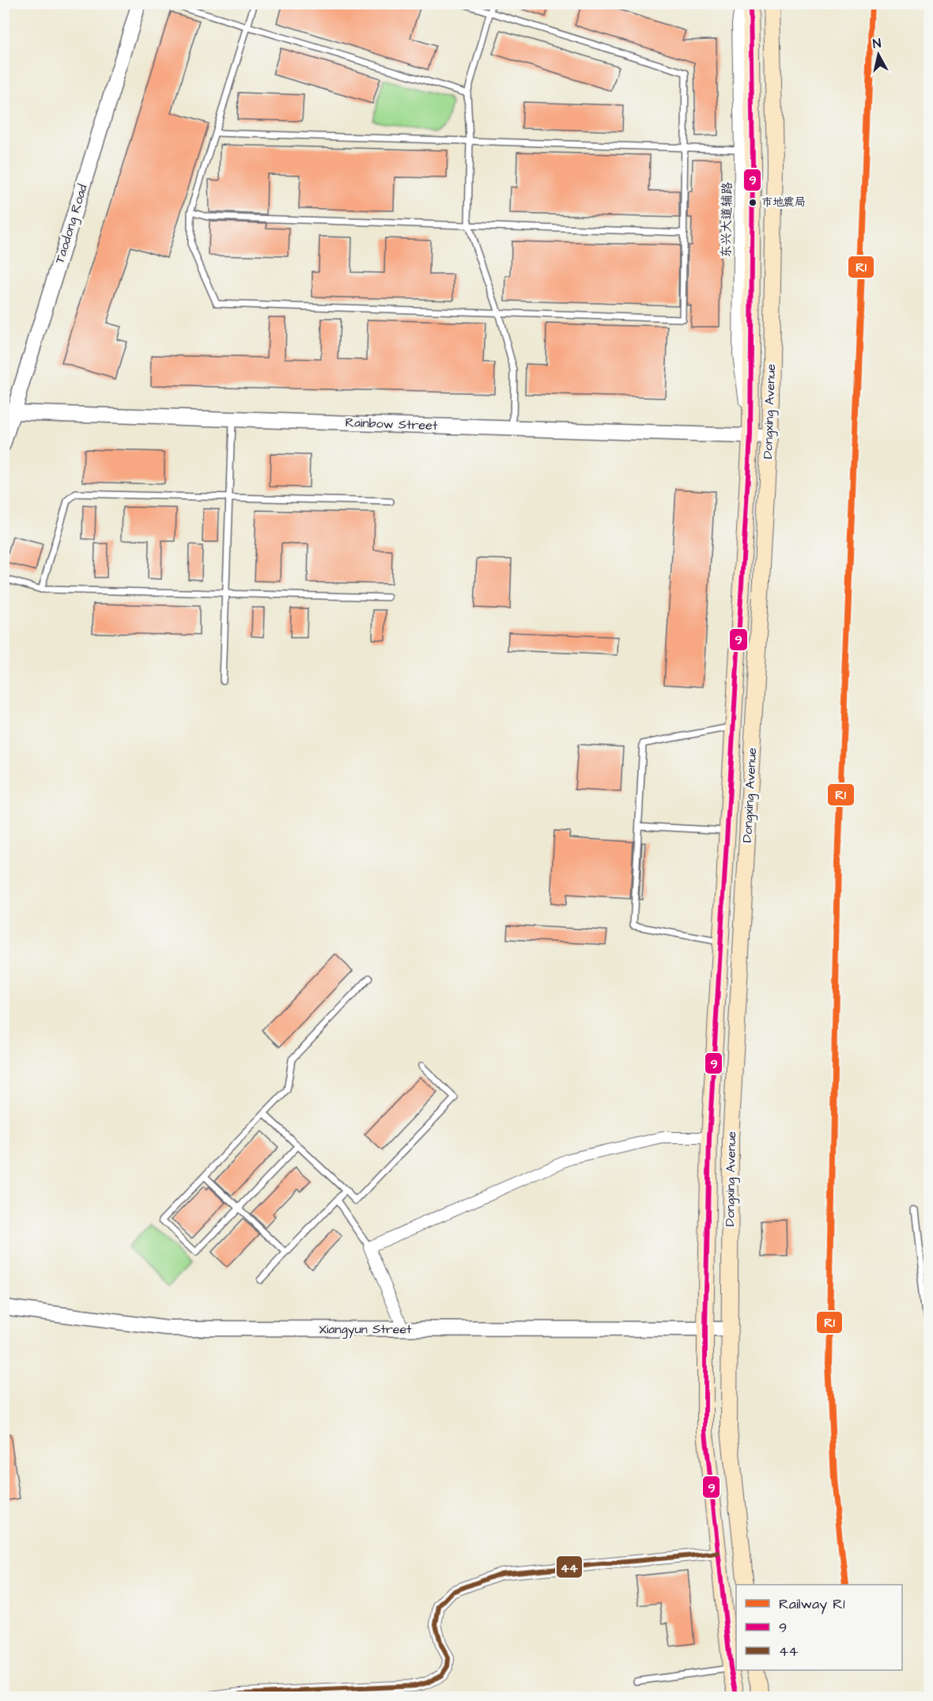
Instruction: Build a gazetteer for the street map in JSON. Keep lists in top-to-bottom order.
{
  "streets": {
    "main road": ["Dongxing Avenue"],
    "street": [
      "东兴大道辅路",
      "Taodong Road",
      "Rainbow Street",
      "Xiangyun Street"
    ]
  },
  "crossings": [
    ["东兴大道辅路", "Dongxing Avenue"],
    ["东兴大道辅路", "Rainbow Street"],
    ["Taodong Road", "Rainbow Street"],
    ["Dongxing Avenue", "Rainbow Street"],
    ["Dongxing Avenue", "Xiangyun Street"]
  ],
  "places": ["巿地震局"],
  "lines": ["rail line R1", "transit line 9", "transit line 44"],
  "legend": ["Railway R1", "9", "44"],
  "north": "top"
}
